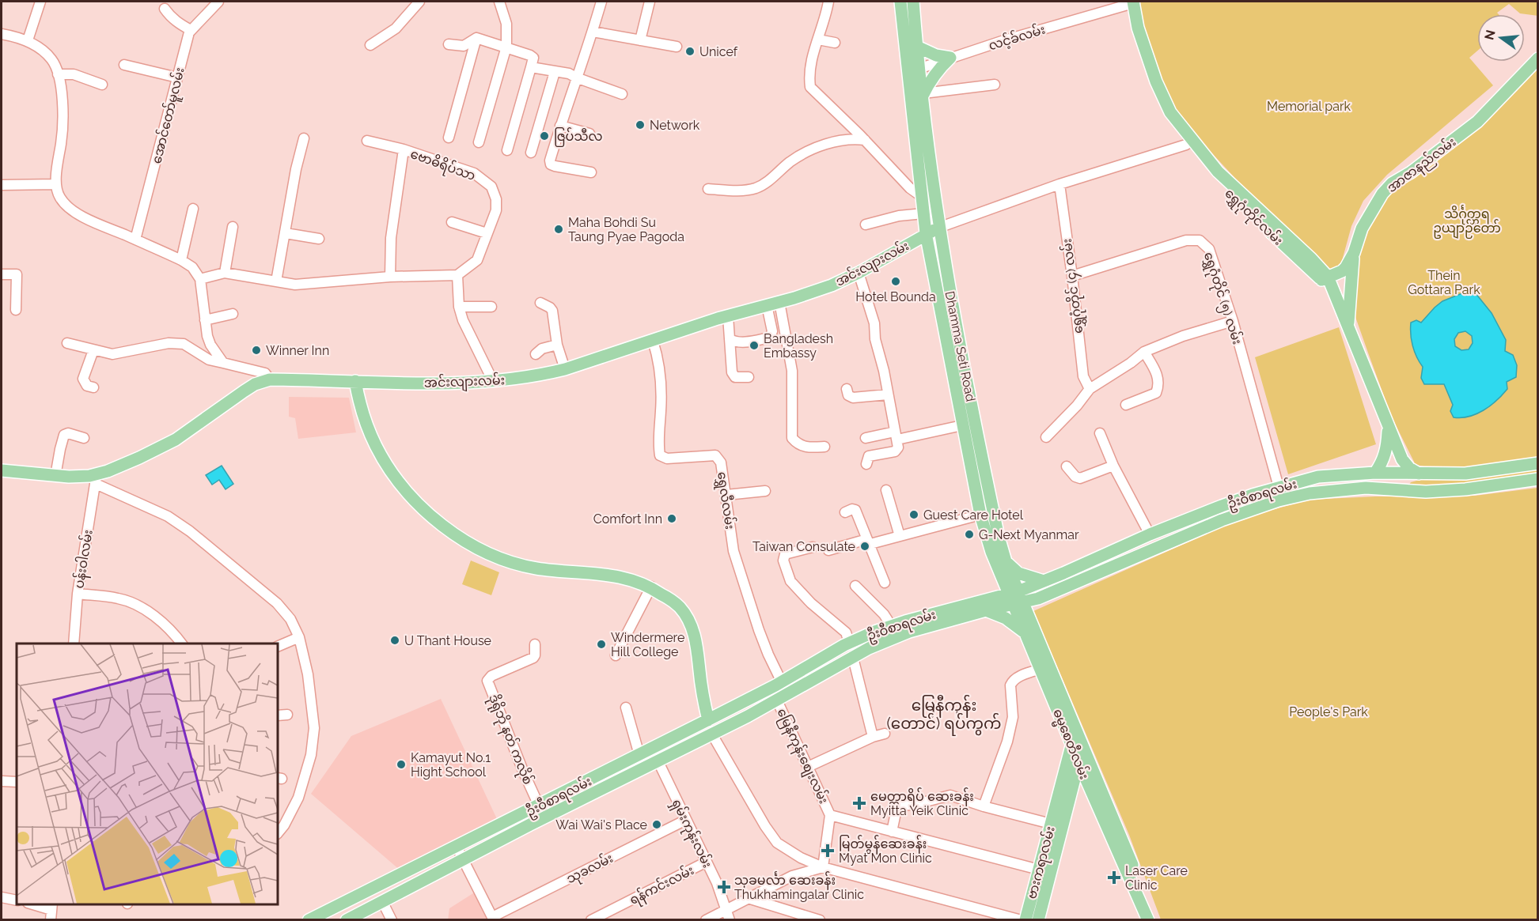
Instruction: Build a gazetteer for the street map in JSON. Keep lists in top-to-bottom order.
{
  "streets": {
    "main road": [
      "အာဇာနည်လမ်း",
      "ရွှေဂုံတိုင်လမ်း",
      "အင်းလျားလမ်း",
      "Dhamma Seti Road",
      "ဦးဝီစာရလမ်း",
      "ဓမ္မစေတီလမ်း",
      "ဗားကရာလမ်း"
    ],
    "street": [
      "လင့်ခ်လမ်း",
      "အောင်တော်မူလမ်း",
      "ဗောဓိရိပ်သာ",
      "ရွှေဂုံတိုင် (၄) လမ်း",
      "ရွှေဂုံတိုင် (၅) လမ်း",
      "ရွှေလီလမ်း",
      "ပန်းဝါလမ်း",
      "ဒိုရိုဘို နတ် ကလိုစ်",
      "မြေနီကုန်းစျေးလမ်း",
      "ရှမ်းကုန်းလမ်း",
      "သုခလမ်း",
      "ရန်ကင်းလမ်း"
    ]
  },
  "crossings": [
    ["လင့်ခ်လမ်း", "ရွှေဂုံတိုင်လမ်း"],
    ["လင့်ခ်လမ်း", "Dhamma Seti Road"],
    ["အာဇာနည်လမ်း", "ရွှေဂုံတိုင်လမ်း"],
    ["အင်းလျားလမ်း", "Dhamma Seti Road"],
    ["အင်းလျားလမ်း", "ရွှေလီလမ်း"],
    ["အင်းလျားလမ်း", "ပန်းဝါလမ်း"],
    ["ရွှေဂုံတိုင် (၄) လမ်း", "ရွှေဂုံတိုင် (၅) လမ်း"],
    ["ရွှေဂုံတိုင် (၅) လမ်း", "ဦးဝီစာရလမ်း"],
    ["Dhamma Seti Road", "ဓမ္မစေတီလမ်း"],
    ["ဦးဝီစာရလမ်း", "ရွှေလီလမ်း"],
    ["ဦးဝီစာရလမ်း", "ဒိုရိုဘို နတ် ကလိုစ်"],
    ["ဦးဝီစာရလမ်း", "ဓမ္မစေတီလမ်း"],
    ["ဦးဝီစာရလမ်း", "မြေနီကုန်းစျေးလမ်း"],
    ["ဦးဝီစာရလမ်း", "ရှမ်းကုန်းလမ်း"],
    ["ဓမ္မစေတီလမ်း", "ဗားကရာလမ်း"],
    ["ရှမ်းကုန်းလမ်း", "သုခလမ်း"],
    ["ရှမ်းကုန်းလမ်း", "ရန်ကင်းလမ်း"]
  ],
  "districts": ["မြေနီကုန်း (တောင်) ရပ်ကွက်"],
  "parks": [
    "Memorial park",
    "သိင်္ဂုတ္တရ ဥယျာဉ်တော်",
    "Thein Gottara Park",
    "People's Park"
  ],
  "places": {
    "other": [
      "Unicef",
      "Network",
      "ဇြပ်သီလ",
      "Maha Bohdi Su Taung Pyae Pagoda",
      "Hotel Bounda",
      "Bangladesh Embassy",
      "Winner Inn",
      "Guest Care Hotel",
      "Comfort Inn",
      "G-Next Myanmar",
      "Taiwan Consulate",
      "U Thant House",
      "Windermere Hill College",
      "Kamayut No.1 Hight School",
      "Wai Wai's Place"
    ],
    "health": [
      "မေတ္တာရိပ် ဆေးခန်း Myitta Yeik Clinic",
      "မြတ်မွန်ဆေးခန်း Myat Mon Clinic",
      "Laser Care Clinic",
      "သုခမင်္လာ ဆေးခန်း Thukhamingalar Clinic"
    ]
  },
  "north": "left"
}
